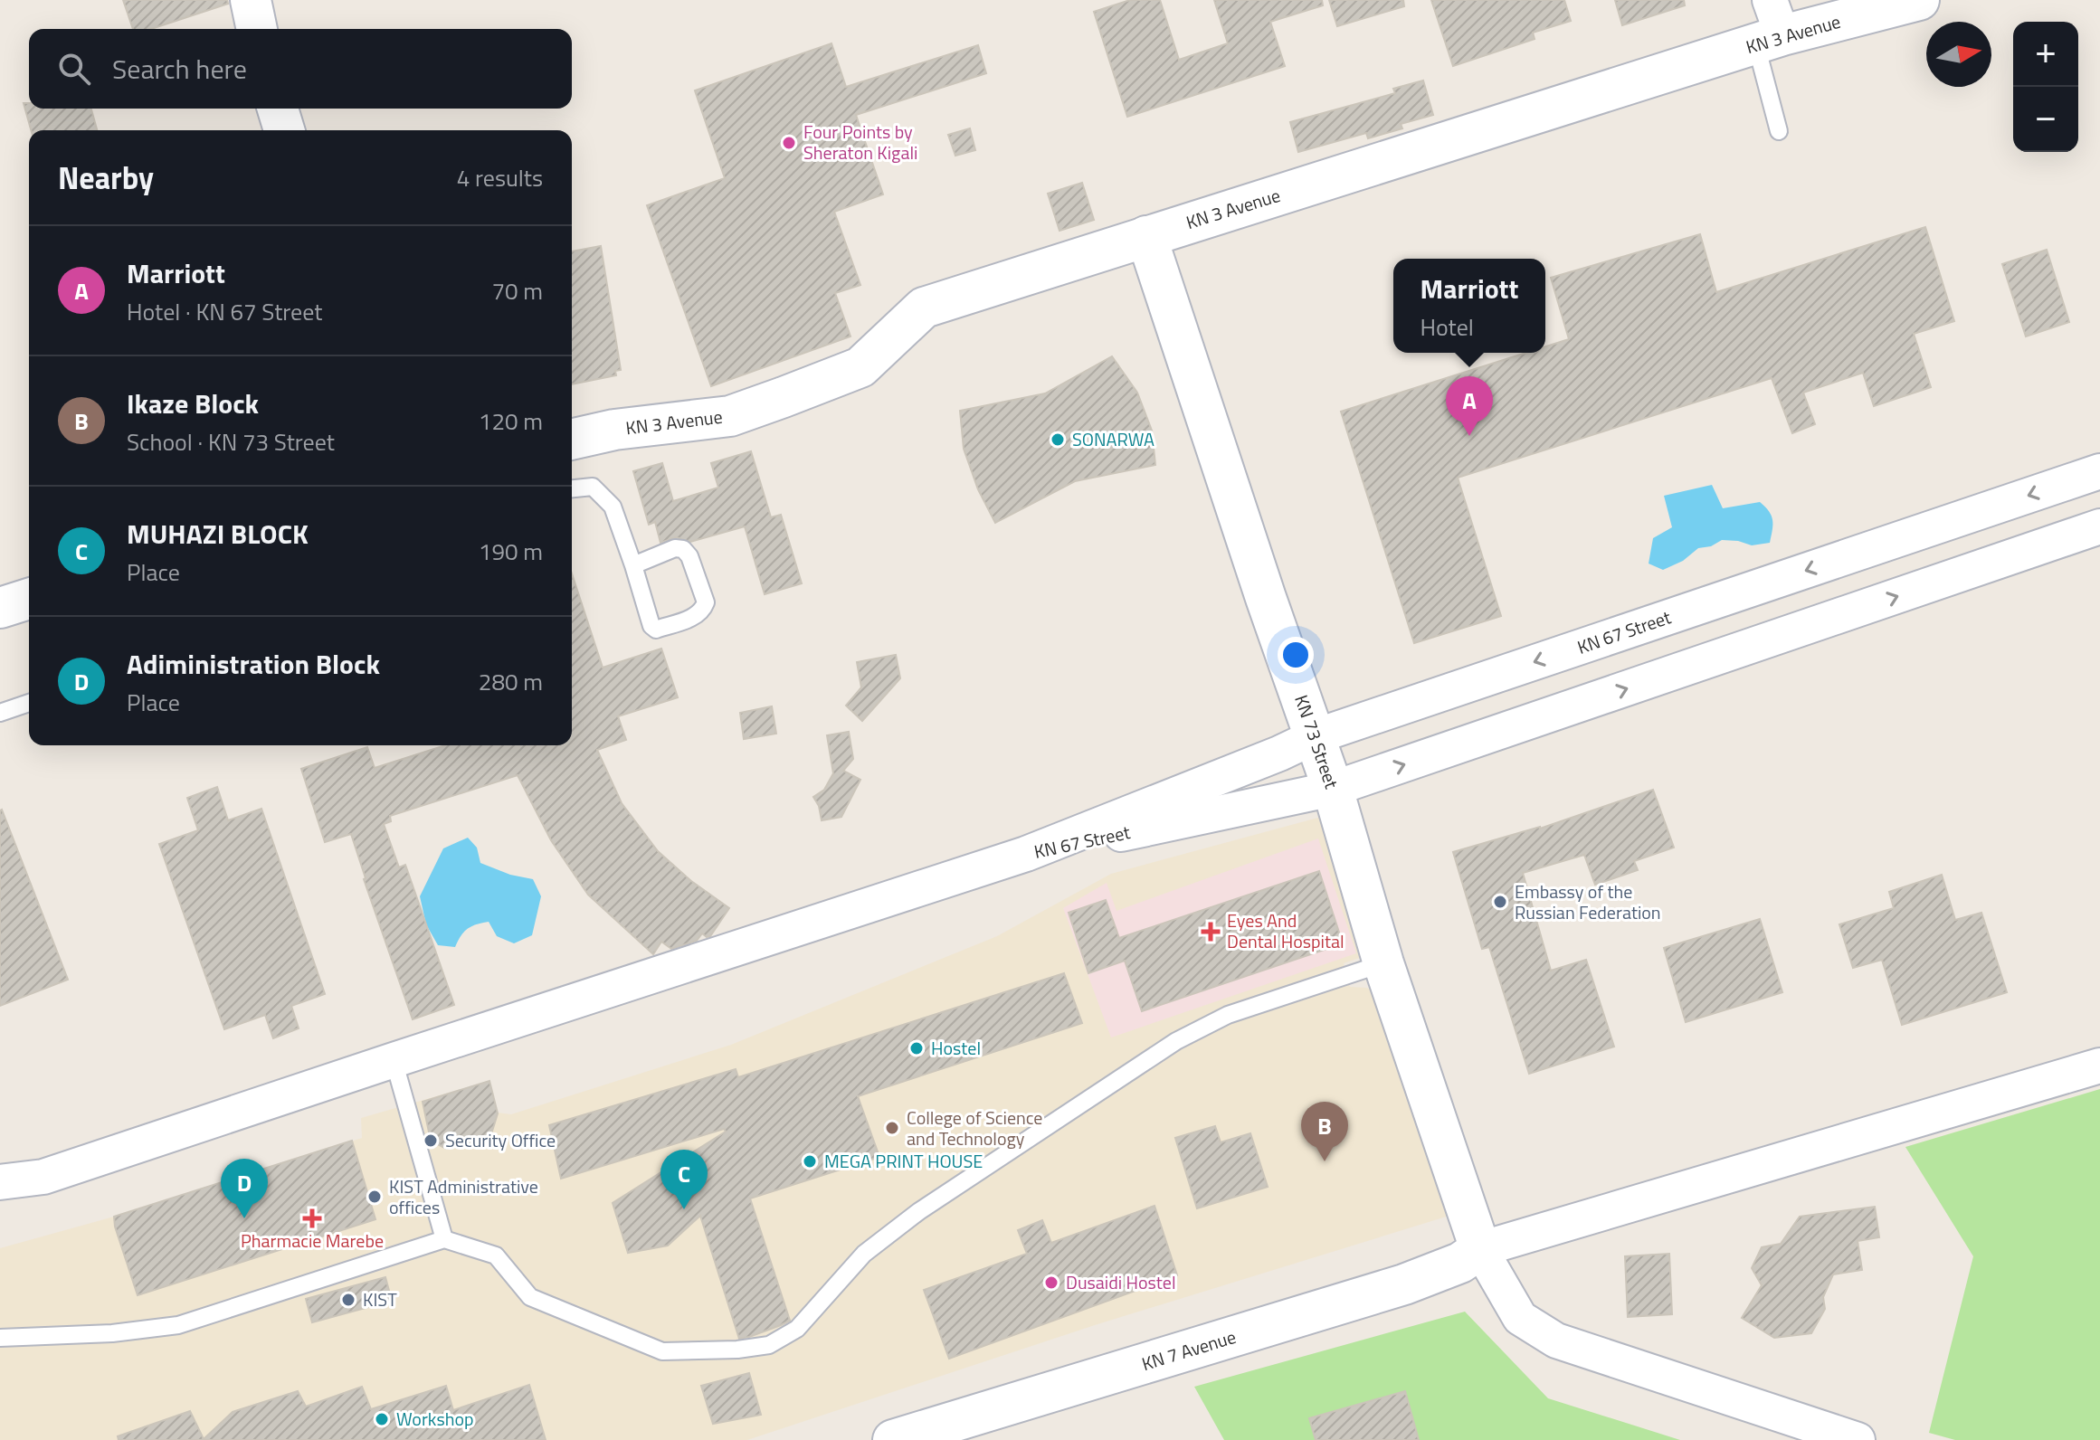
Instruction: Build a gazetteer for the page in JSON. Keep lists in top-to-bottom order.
{
  "streets": {
    "street": [
      "KN 3 Avenue",
      "KN 67 Street",
      "KN 73 Street",
      "KN 7 Avenue"
    ]
  },
  "crossings": [
    ["KN 3 Avenue", "KN 73 Street"],
    ["KN 67 Street", "KN 73 Street"],
    ["KN 73 Street", "KN 7 Avenue"]
  ],
  "places": {
    "other": [
      "Four Points by Sheraton Kigali",
      "SONARWA",
      "Embassy of the Russian Federation",
      "Hostel",
      "College of Science and Technology",
      "Security Office",
      "MEGA PRINT HOUSE",
      "KIST Administrative offices",
      "Dusaidi Hostel",
      "KIST",
      "Workshop"
    ],
    "health": ["Eyes And Dental Hospital", "Pharmacie Marebe"]
  },
  "north": "right",
  "page": {
    "map_buttons": ["+", "−"],
    "search": "Search here",
    "heading": ["Nearby", "4 results"],
    "list": [
      {
        "mark": "A",
        "name": "Marriott",
        "note": "Hotel · KN 67 Street",
        "value": "70 m"
      },
      {
        "mark": "B",
        "name": "Ikaze Block",
        "note": "School · KN 73 Street",
        "value": "120 m"
      },
      {
        "mark": "C",
        "name": "MUHAZI BLOCK",
        "note": "Place",
        "value": "190 m"
      },
      {
        "mark": "D",
        "name": "Adiministration Block",
        "note": "Place",
        "value": "280 m"
      }
    ],
    "popup": ["Marriott", "Hotel"],
    "pins": [
      "A",
      "B",
      "C",
      "D"
    ]
  }
}
